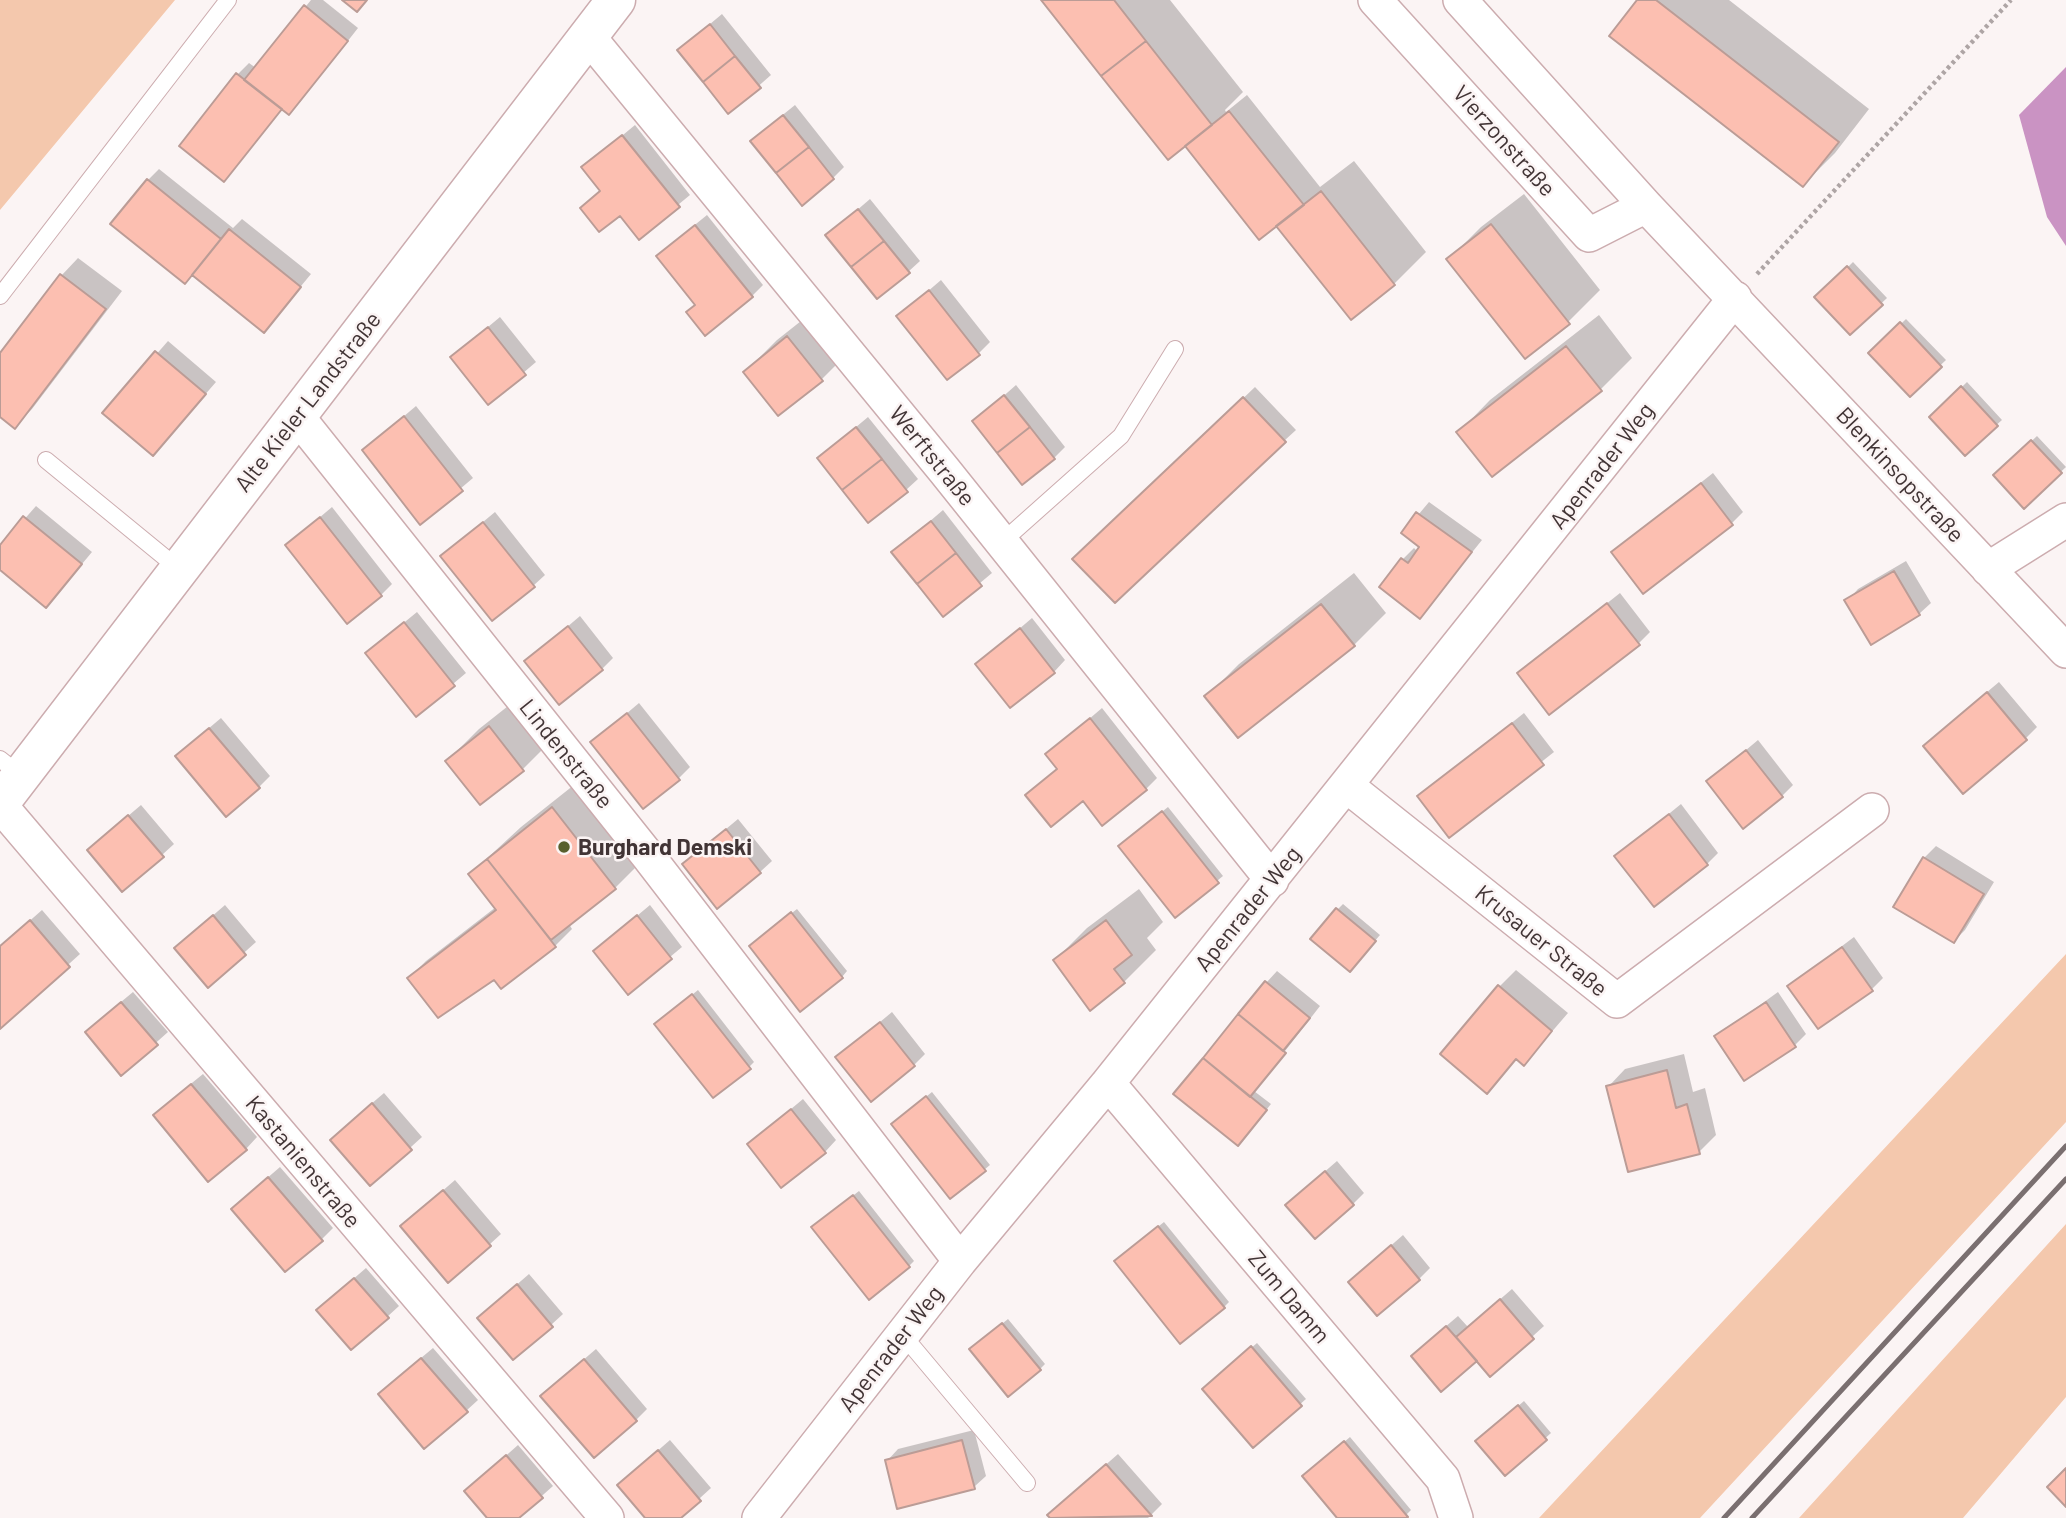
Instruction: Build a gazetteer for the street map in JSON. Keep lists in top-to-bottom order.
{
  "streets": {
    "street": [
      "Vierzonstraße",
      "Alte Kieler Landstraße",
      "Werftstraße",
      "Apenrader Weg",
      "Blenkinsopstraße",
      "Lindenstraße",
      "Krusauer Straße",
      "Kastanienstraße",
      "Zum Damm"
    ]
  },
  "crossings": [
    ["Alte Kieler Landstraße", "Werftstraße"],
    ["Alte Kieler Landstraße", "Lindenstraße"],
    ["Alte Kieler Landstraße", "Kastanienstraße"],
    ["Werftstraße", "Apenrader Weg"],
    ["Apenrader Weg", "Blenkinsopstraße"],
    ["Apenrader Weg", "Lindenstraße"],
    ["Apenrader Weg", "Krusauer Straße"],
    ["Apenrader Weg", "Zum Damm"]
  ],
  "places": ["Burghard Demski"]
}
